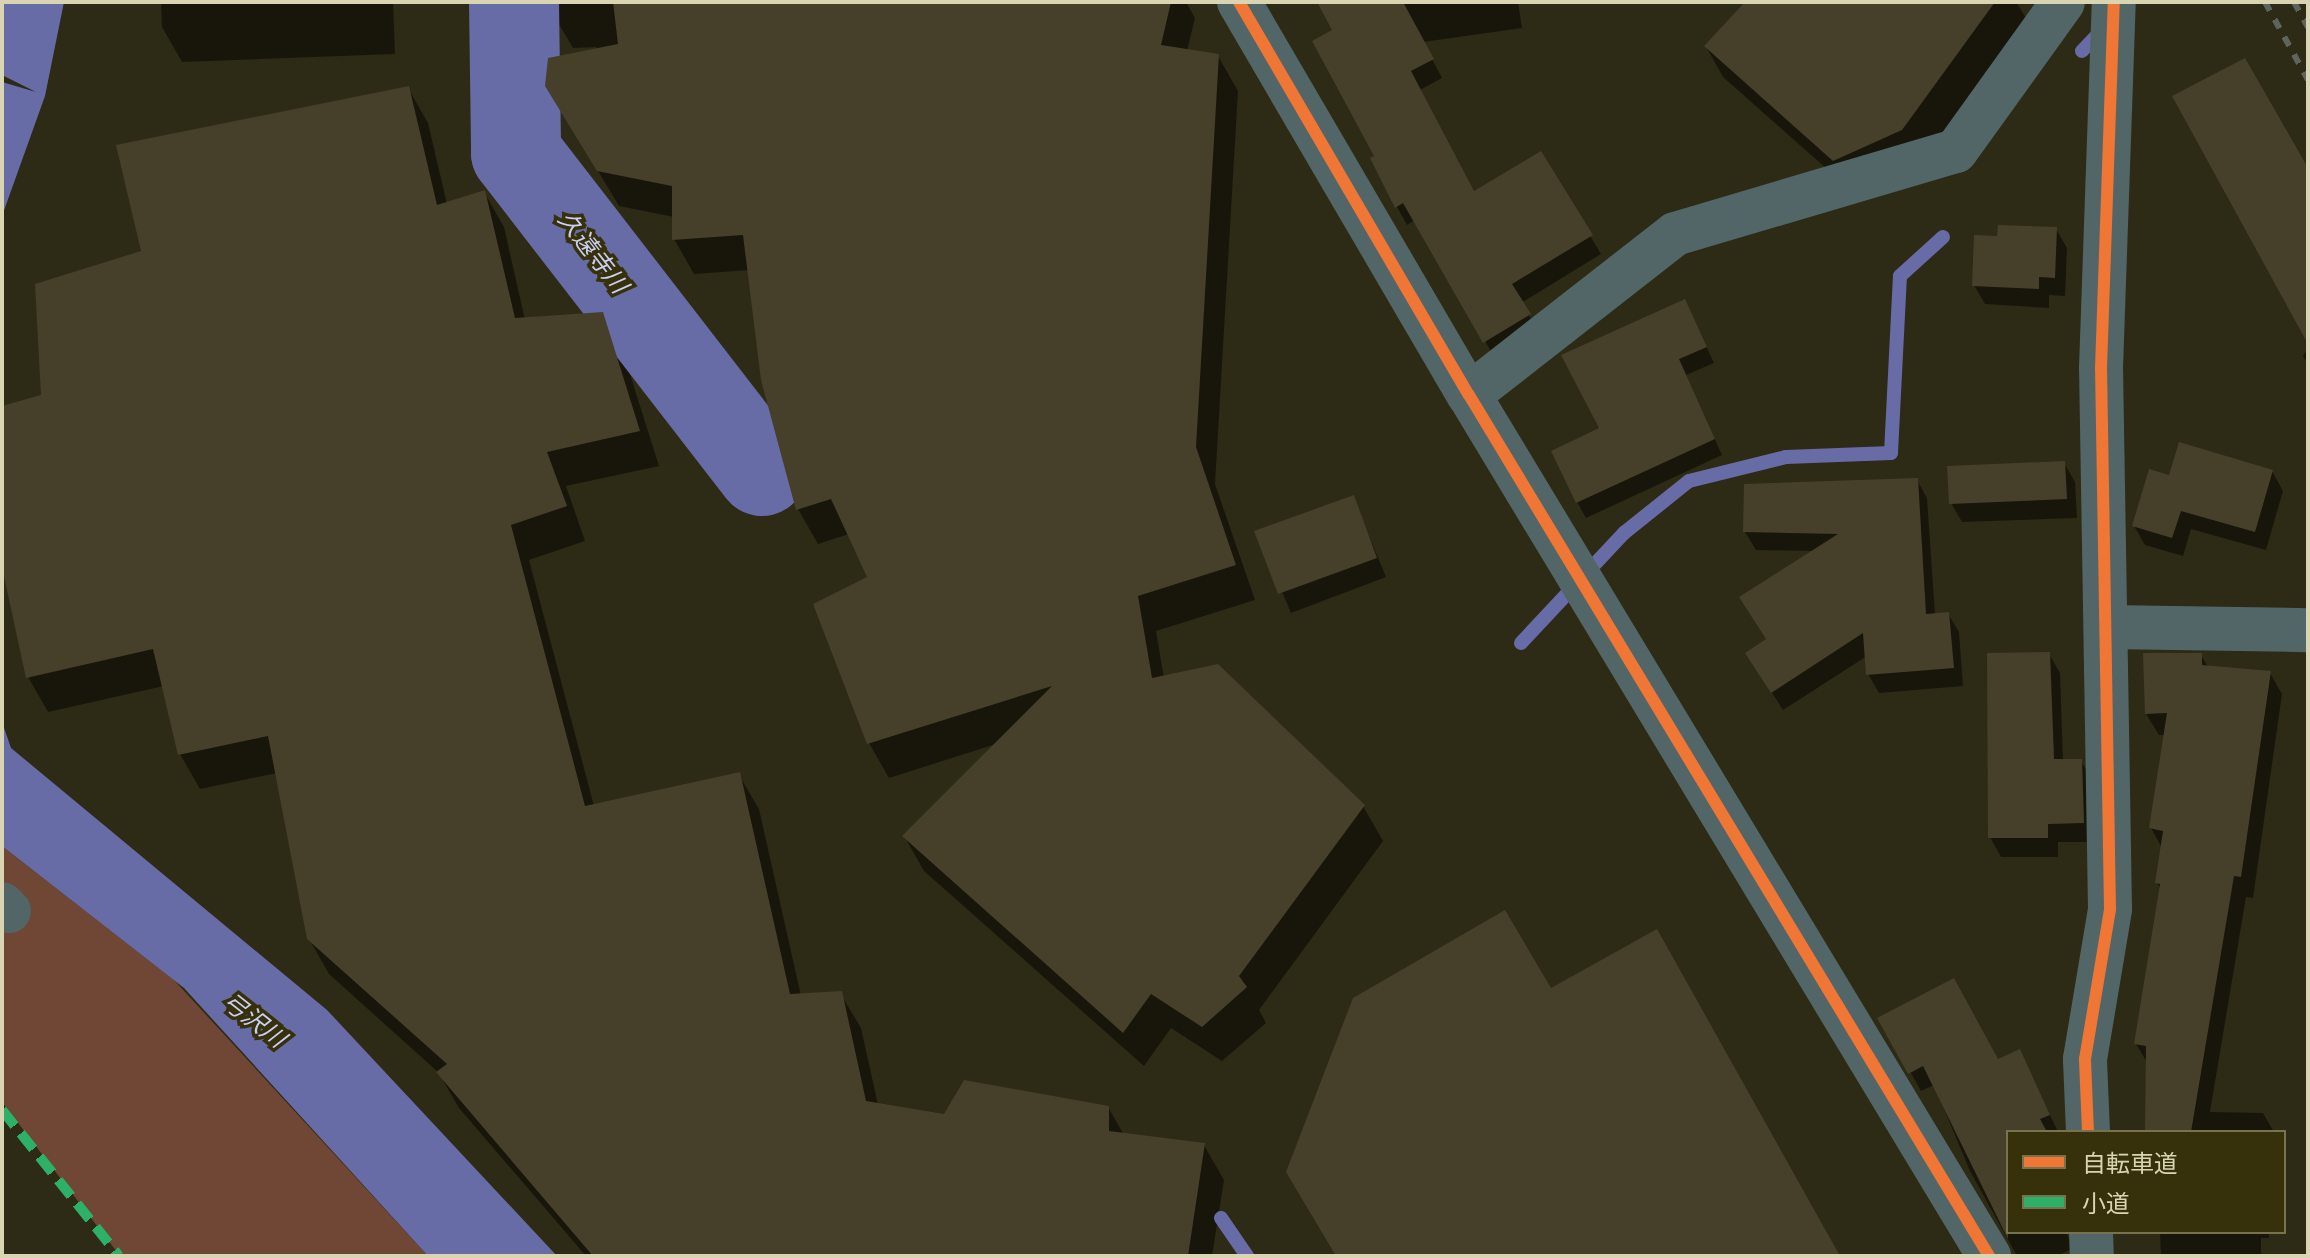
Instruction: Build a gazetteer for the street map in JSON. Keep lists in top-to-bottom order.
{
  "water": ["久遠寺川", "弓沢川"],
  "legend": ["自転車道", "小道"]
}
